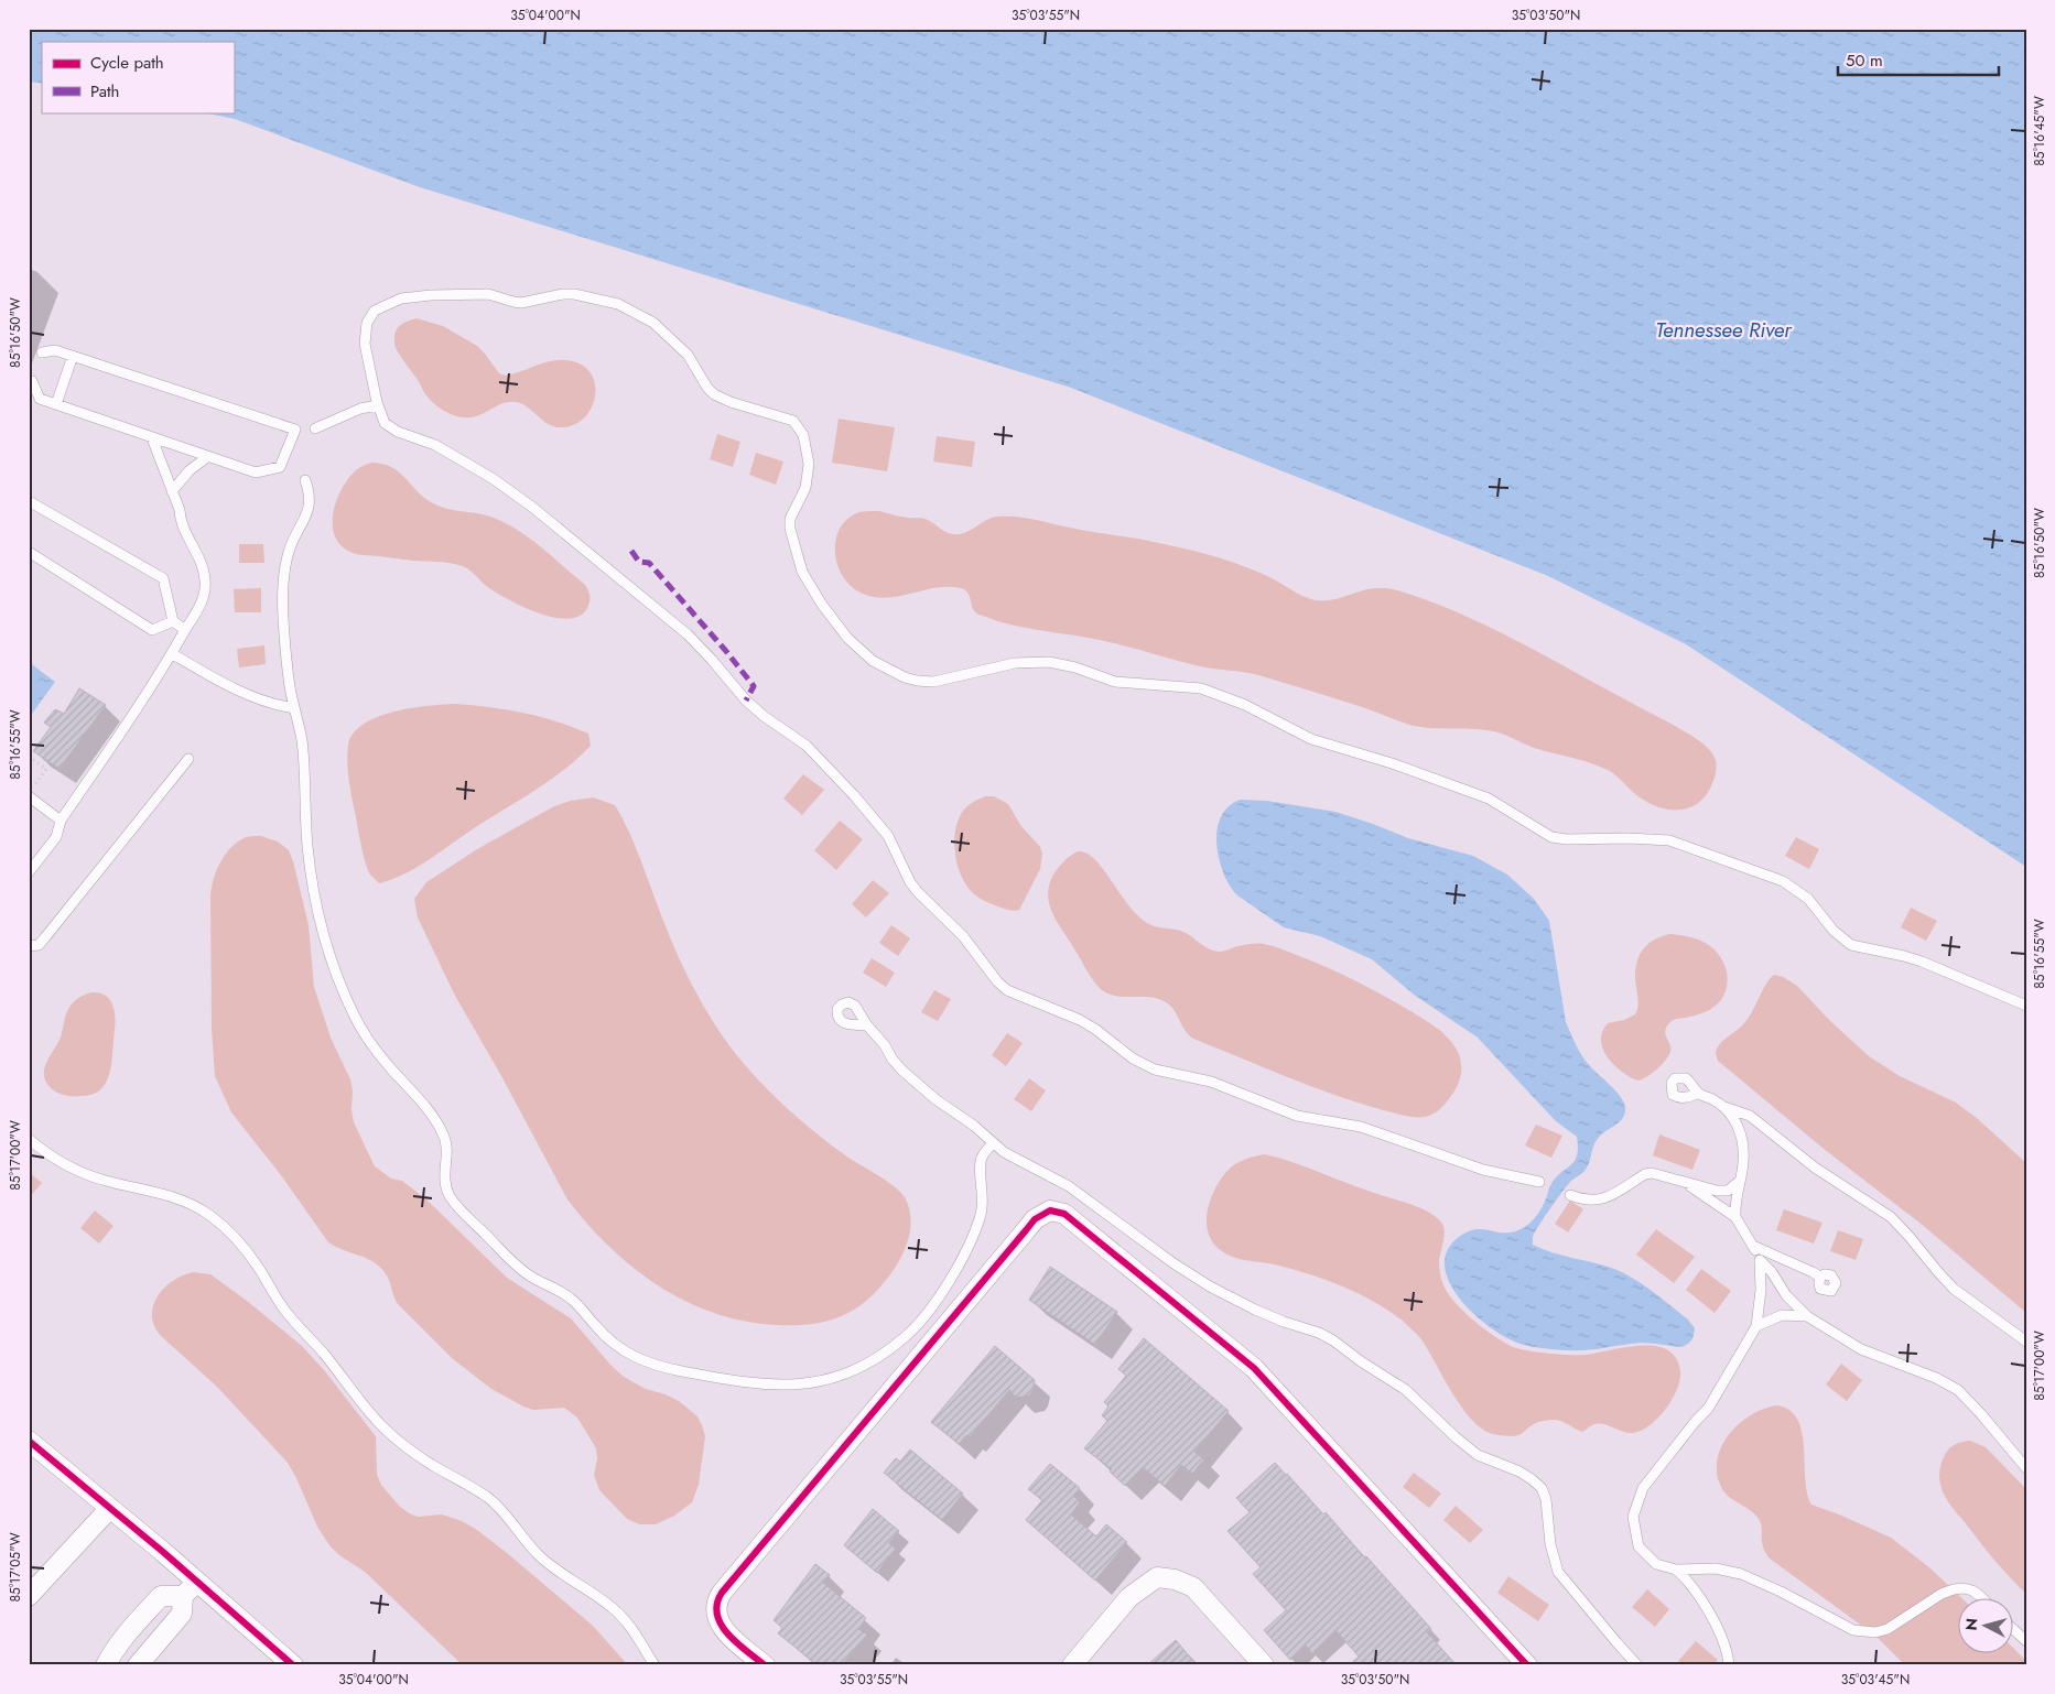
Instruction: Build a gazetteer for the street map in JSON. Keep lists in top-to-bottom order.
{
  "water": ["Tennessee River"],
  "legend": ["Cycle path", "Path"],
  "scale_bar": "50 m",
  "north": "left",
  "coordinates": [
    "35°04'00\"N",
    "35°03'55\"N",
    "35°03'50\"N",
    "85°16'45\"W",
    "85°16'50\"W",
    "85°16'55\"W",
    "85°17'00\"W",
    "85°17'05\"W",
    "35°03'45\"N"
  ]
}
